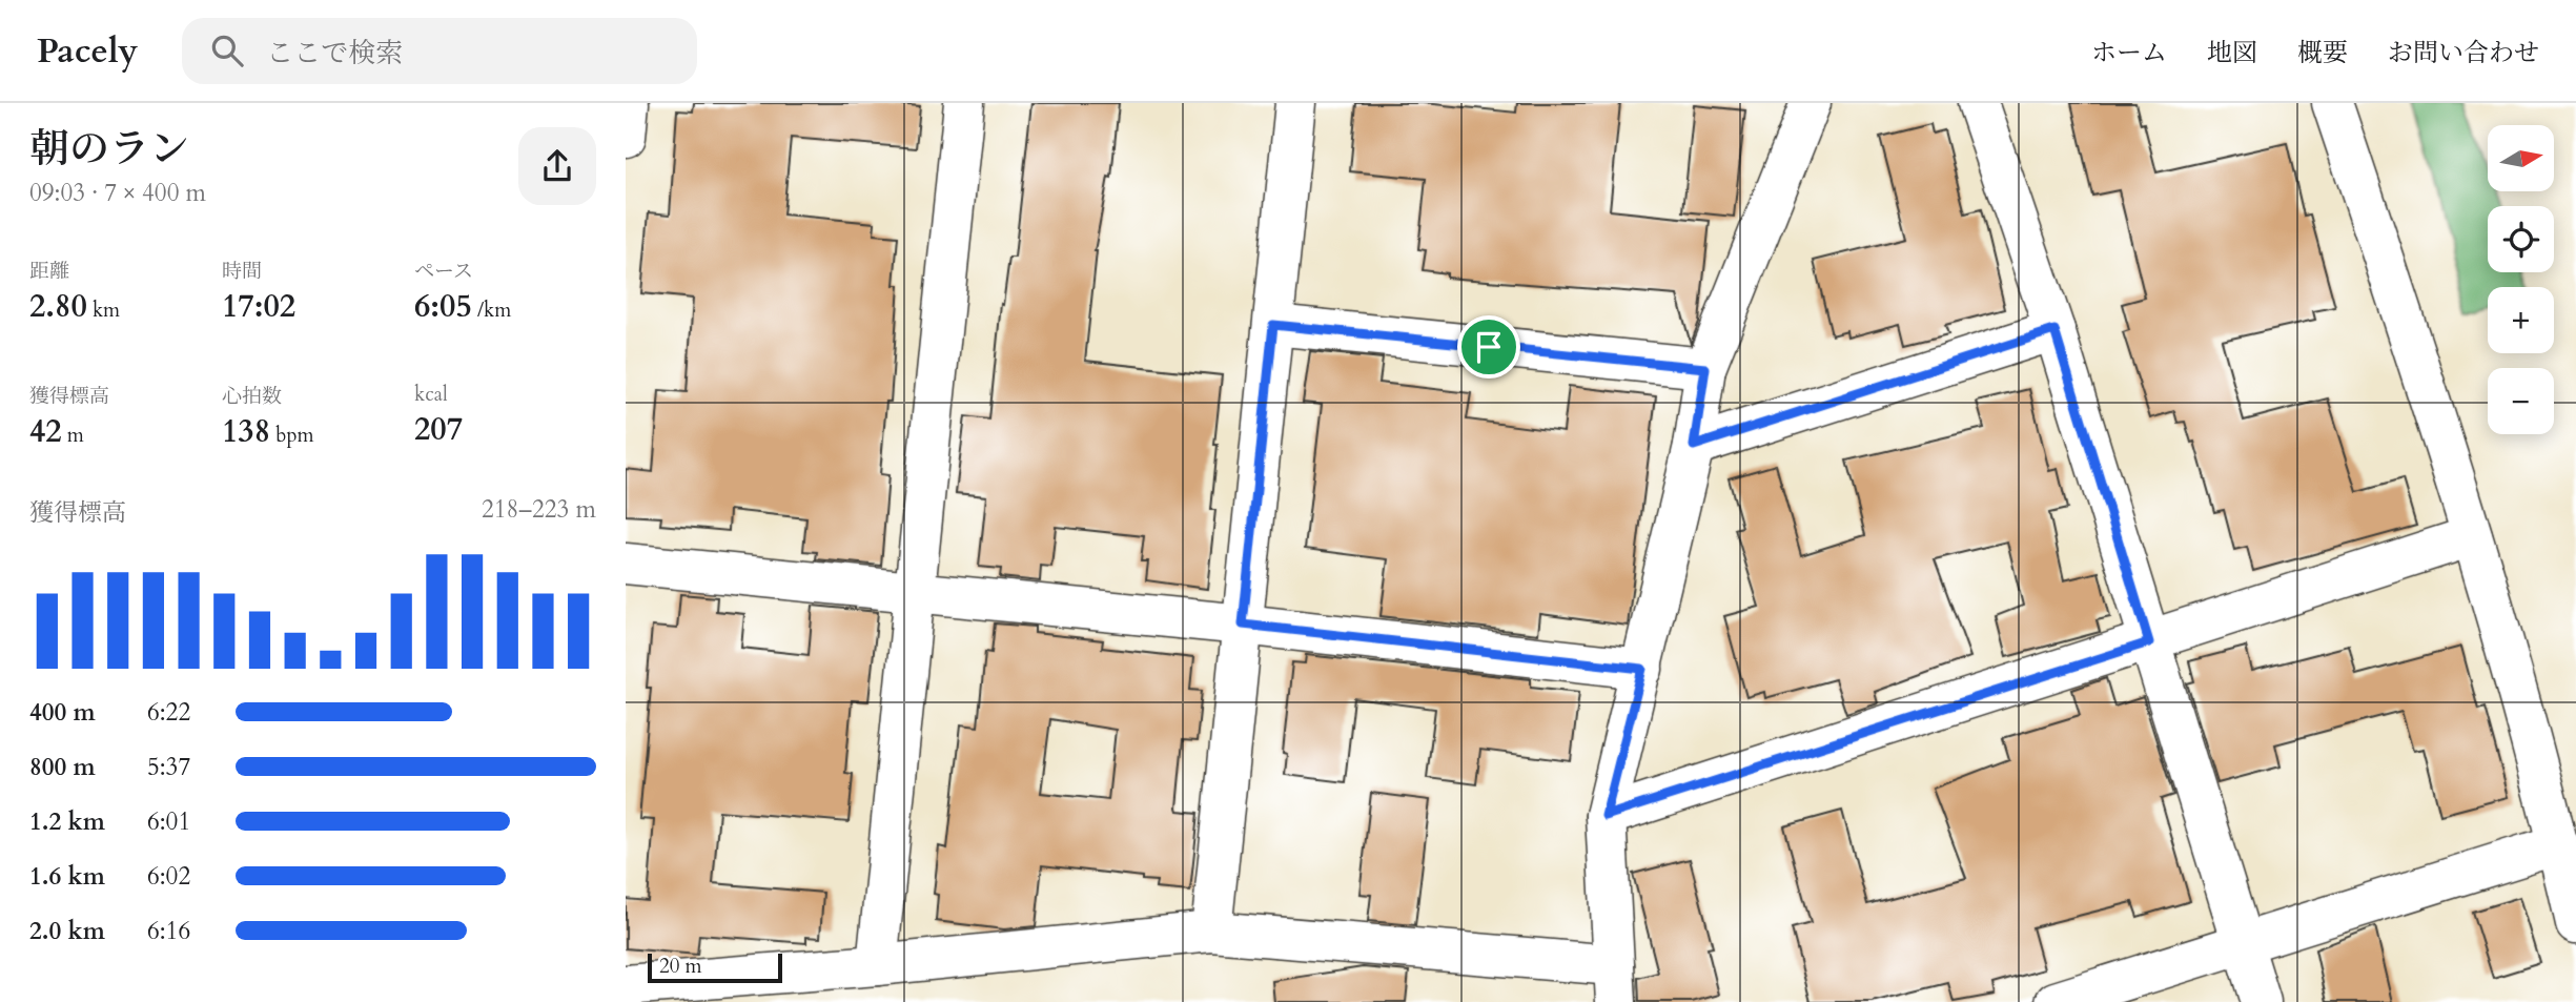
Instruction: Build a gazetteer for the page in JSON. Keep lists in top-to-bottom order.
{
  "scale_bar": "20 m",
  "north": "right",
  "page": {
    "header": "Pacely",
    "search": "ここで検索",
    "nav": [
      "ホーム",
      "地図",
      "概要",
      "お問い合わせ"
    ],
    "heading": ["朝のラン", "09:03 · 7 × 400 m"],
    "map_buttons": ["+", "−"],
    "stats": [
      ["距離", "2.80 km"],
      ["時間", "17:02"],
      ["ペース", "6:05 /km"],
      ["獲得標高", "42 m"],
      ["心拍数", "138 bpm"],
      ["kcal", "207"]
    ],
    "chart": ["獲得標高", "218–223 m"],
    "list": [
      {
        "name": "400 m",
        "note": "6:22"
      },
      {
        "name": "800 m",
        "note": "5:37"
      },
      {
        "name": "1.2 km",
        "note": "6:01"
      },
      {
        "name": "1.6 km",
        "note": "6:02"
      },
      {
        "name": "2.0 km",
        "note": "6:16"
      }
    ],
    "scale": "20 m"
  }
}
